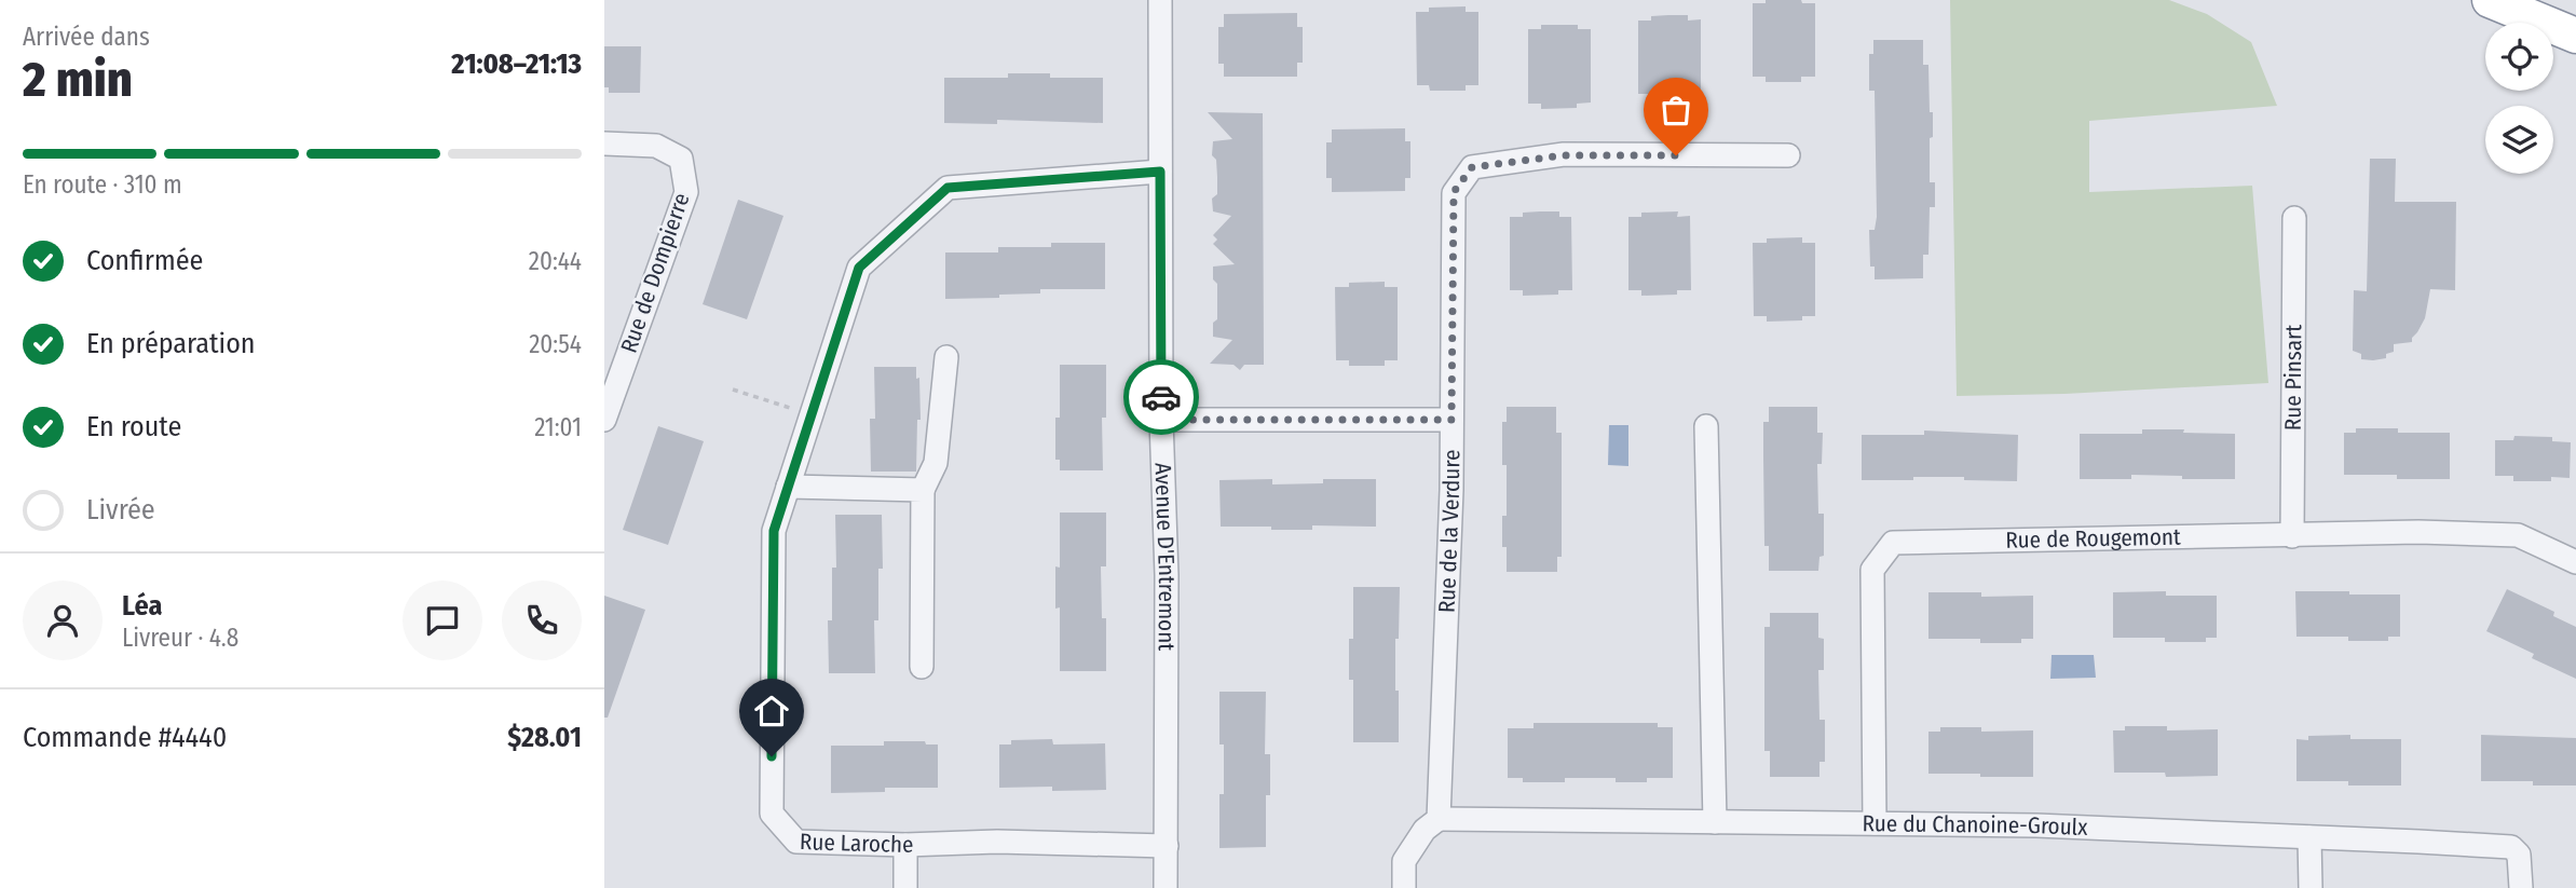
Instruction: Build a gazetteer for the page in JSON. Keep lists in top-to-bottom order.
{
  "streets": {
    "street": [
      "Rue de Dompierre",
      "Rue Pinsart",
      "Rue de la Verdure",
      "Rue de Rougemont",
      "Avenue D'Entremont",
      "Rue du Chanoine-Groulx",
      "Rue Laroche"
    ]
  },
  "crossings": [
    ["Rue Pinsart", "Rue de Rougemont"],
    ["Rue de la Verdure", "Rue du Chanoine-Groulx"],
    ["Rue de Rougemont", "Rue du Chanoine-Groulx"],
    ["Avenue D'Entremont", "Rue Laroche"]
  ],
  "page": {
    "heading": ["2 min", "Arrivée dans", "21:08–21:13"],
    "panel": [
      "Léa",
      "Livreur · 4.8",
      "Commande #4440",
      "$28.01"
    ],
    "bar": "En route · 310 m",
    "list": [
      ["Confirmée", "20:44"],
      ["En préparation", "20:54"],
      ["En route", "21:01"],
      "Livrée"
    ]
  }
}
